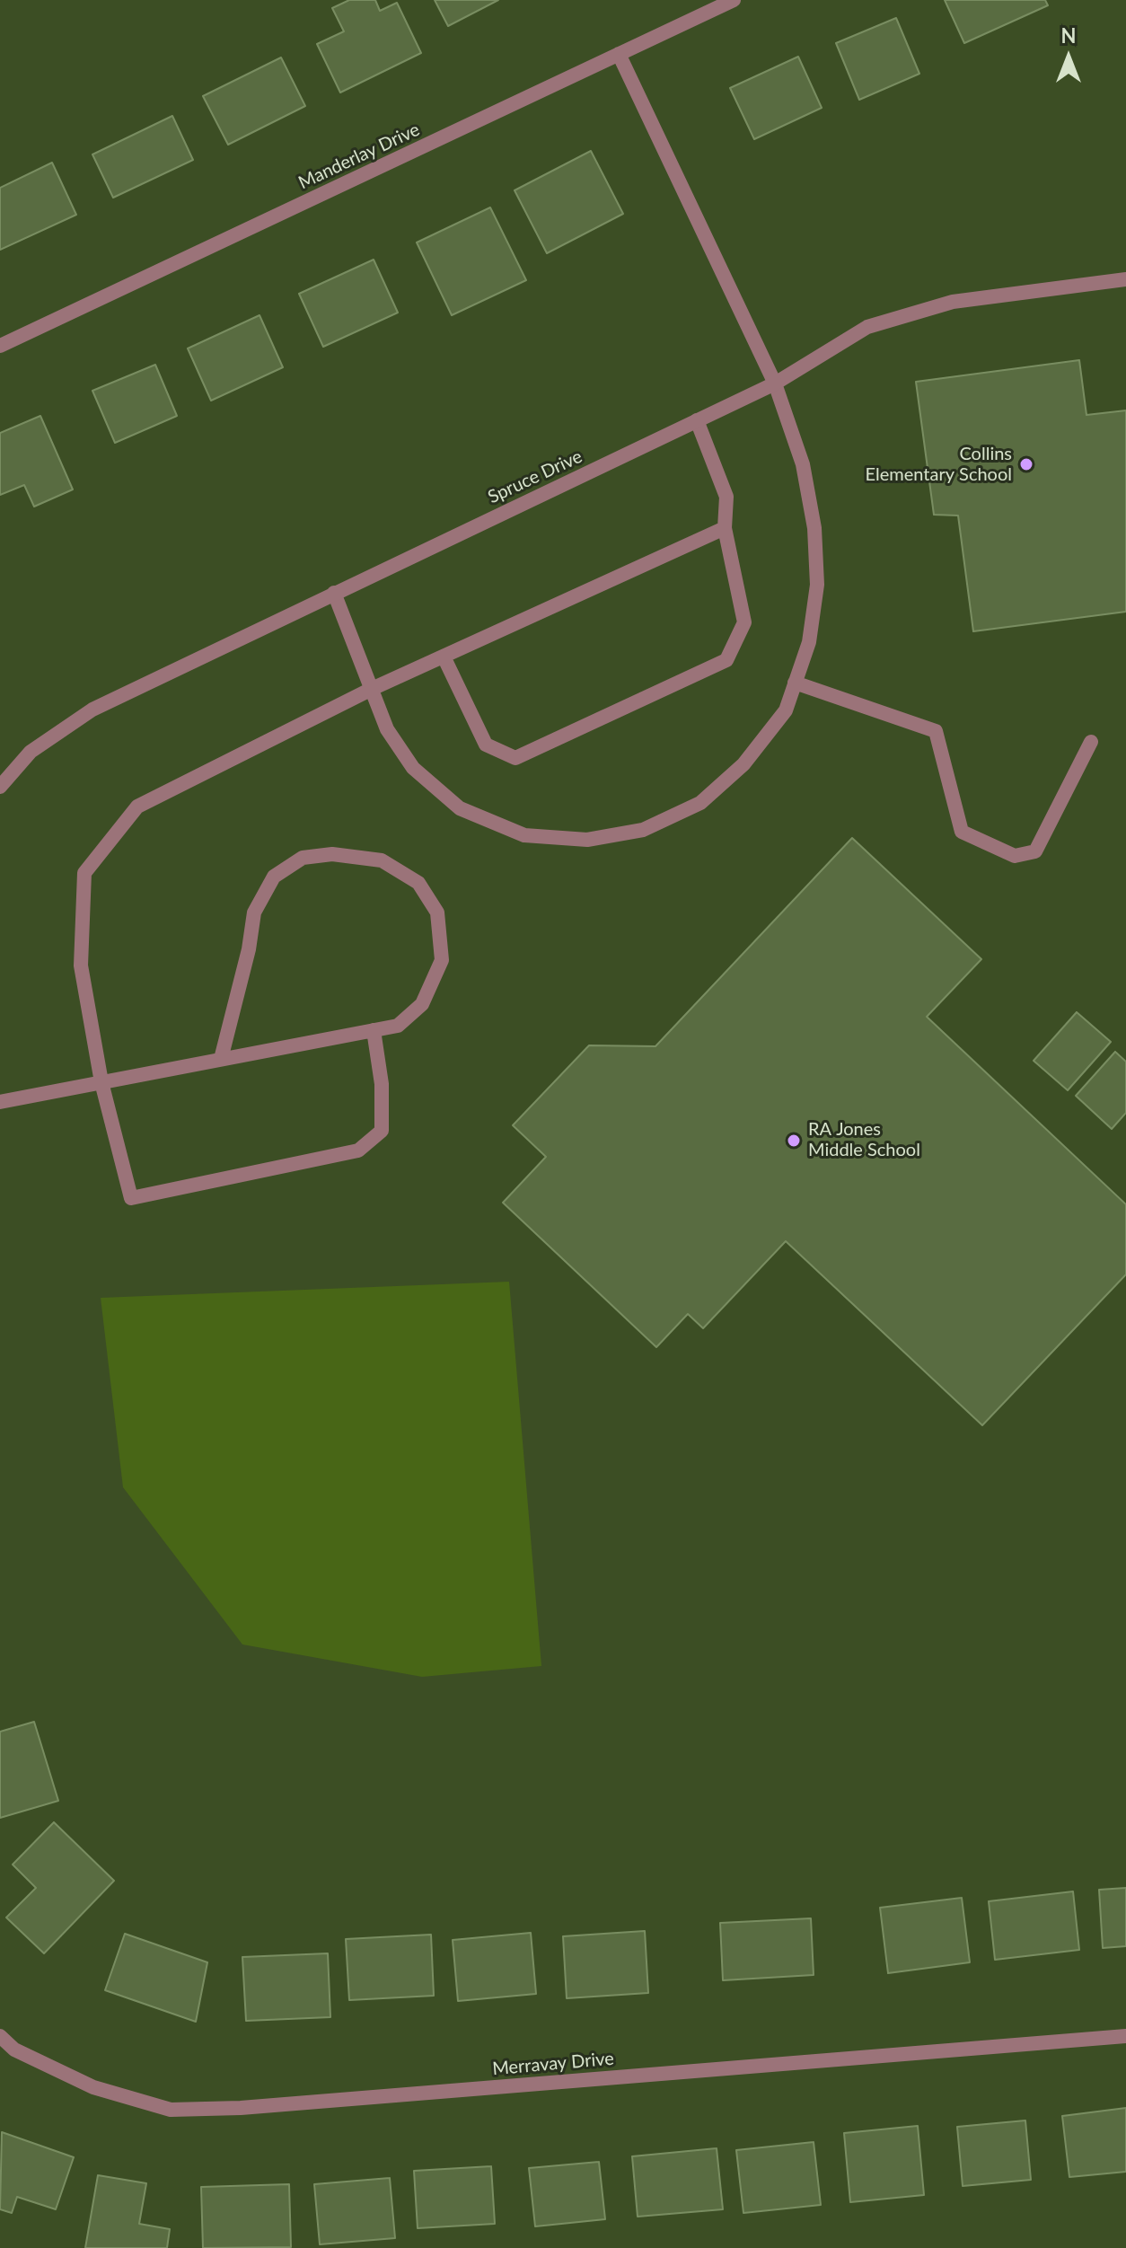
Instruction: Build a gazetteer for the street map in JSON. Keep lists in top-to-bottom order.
{
  "streets": {
    "street": ["Manderlay Drive", "Spruce Drive", "Merravay Drive"]
  },
  "places": ["Collins Elementary School", "RA Jones Middle School"],
  "north": "top"
}
